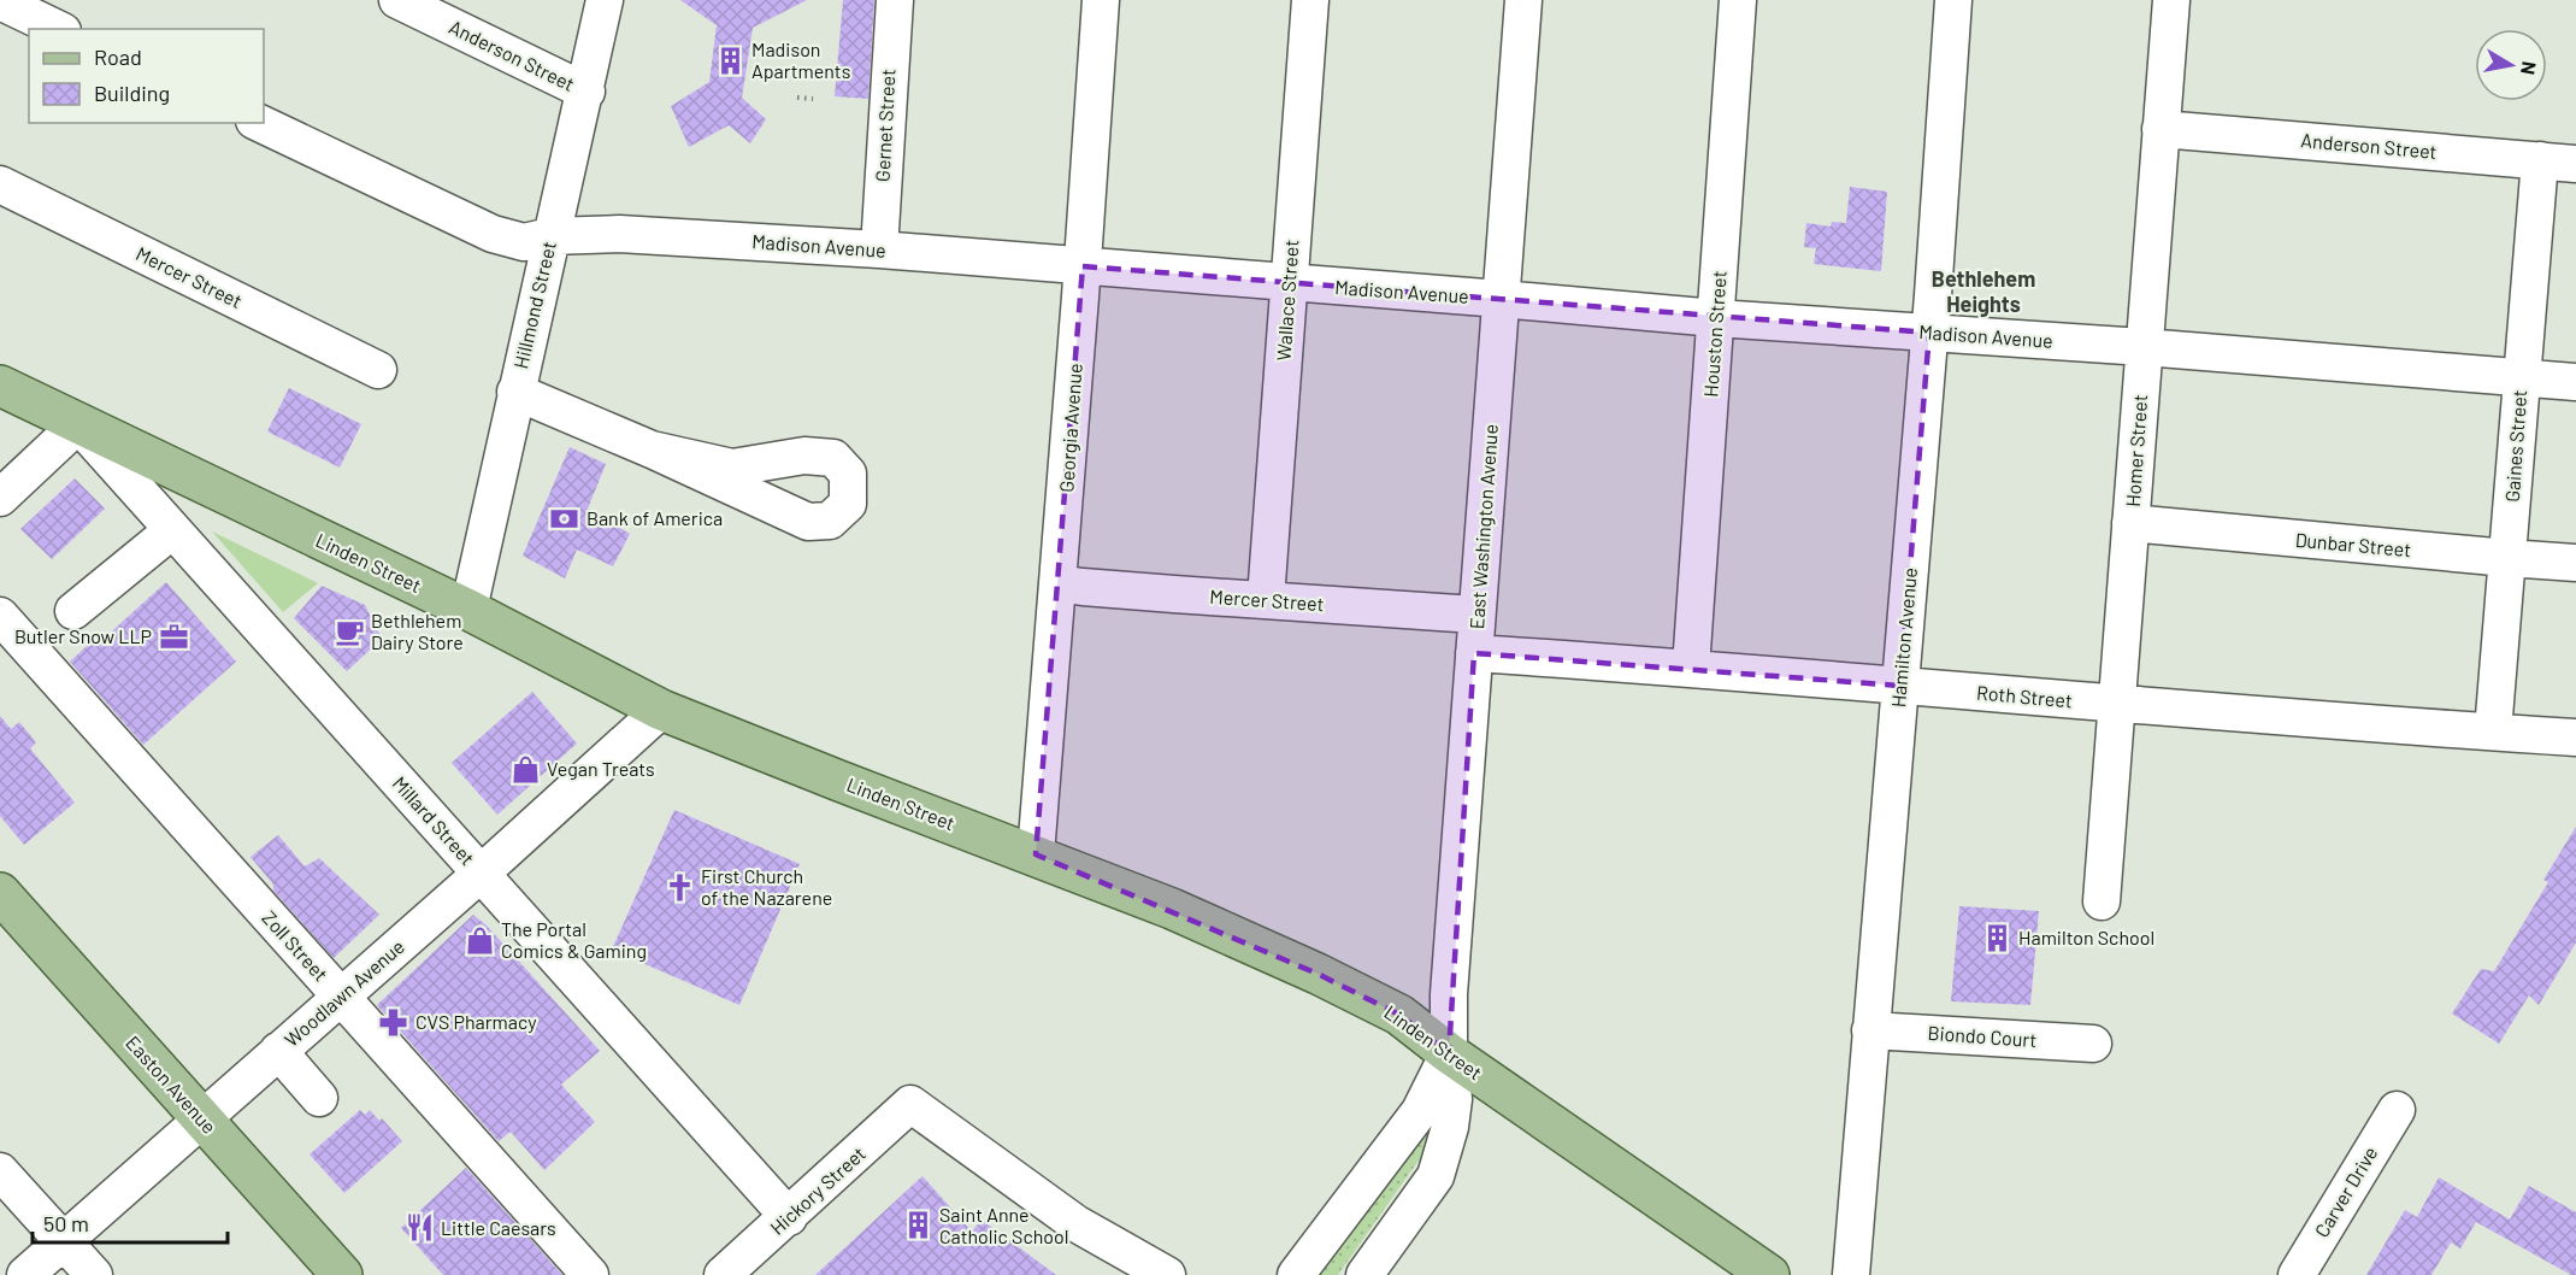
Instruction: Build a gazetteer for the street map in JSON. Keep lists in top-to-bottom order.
{
  "streets": {
    "main road": ["Linden Street", "Easton Avenue"],
    "street": [
      "Anderson Street",
      "Gernet Street",
      "Madison Avenue",
      "Mercer Street",
      "Wallace Street",
      "Hillmond Street",
      "Houston Street",
      "Georgia Avenue",
      "Gaines Street",
      "Homer Street",
      "East Washington Avenue",
      "Dunbar Street",
      "Hamilton Avenue",
      "Roth Street",
      "Millard Street",
      "Zoll Street",
      "Woodlawn Avenue",
      "Biondo Court",
      "Hickory Street",
      "Carver Drive"
    ]
  },
  "crossings": [
    ["Anderson Street", "Hillmond Street"],
    ["Anderson Street", "Gaines Street"],
    ["Anderson Street", "Homer Street"],
    ["Gernet Street", "Madison Avenue"],
    ["Madison Avenue", "Wallace Street"],
    ["Madison Avenue", "Hillmond Street"],
    ["Madison Avenue", "Houston Street"],
    ["Madison Avenue", "Georgia Avenue"],
    ["Madison Avenue", "Gaines Street"],
    ["Madison Avenue", "Homer Street"],
    ["Madison Avenue", "East Washington Avenue"],
    ["Madison Avenue", "Hamilton Avenue"],
    ["Mercer Street", "Wallace Street"],
    ["Mercer Street", "Georgia Avenue"],
    ["Mercer Street", "East Washington Avenue"],
    ["Hillmond Street", "Linden Street"],
    ["Houston Street", "Roth Street"],
    ["Georgia Avenue", "Linden Street"],
    ["Gaines Street", "Dunbar Street"],
    ["Gaines Street", "Roth Street"],
    ["Homer Street", "Dunbar Street"],
    ["Homer Street", "Roth Street"],
    ["East Washington Avenue", "Linden Street"],
    ["East Washington Avenue", "Roth Street"],
    ["Linden Street", "Millard Street"],
    ["Linden Street", "Woodlawn Avenue"],
    ["Hamilton Avenue", "Roth Street"],
    ["Hamilton Avenue", "Biondo Court"],
    ["Millard Street", "Woodlawn Avenue"],
    ["Millard Street", "Hickory Street"],
    ["Zoll Street", "Woodlawn Avenue"],
    ["Woodlawn Avenue", "Easton Avenue"]
  ],
  "districts": ["Bethlehem Heights"],
  "places": {
    "building": ["Madison Apartments", "Hamilton School", "Saint Anne Catholic School"],
    "bank": ["Bank of America"],
    "cafe": ["Bethlehem Dairy Store"],
    "office": ["Butler Snow LLP"],
    "shop": ["Vegan Treats", "The Portal Comics & Gaming"],
    "church": ["First Church of the Nazarene"],
    "pharmacy": ["CVS Pharmacy"],
    "restaurant": ["Little Caesars"]
  },
  "legend": ["Road", "Building"],
  "scale_bar": "50 m",
  "north": "right"
}
